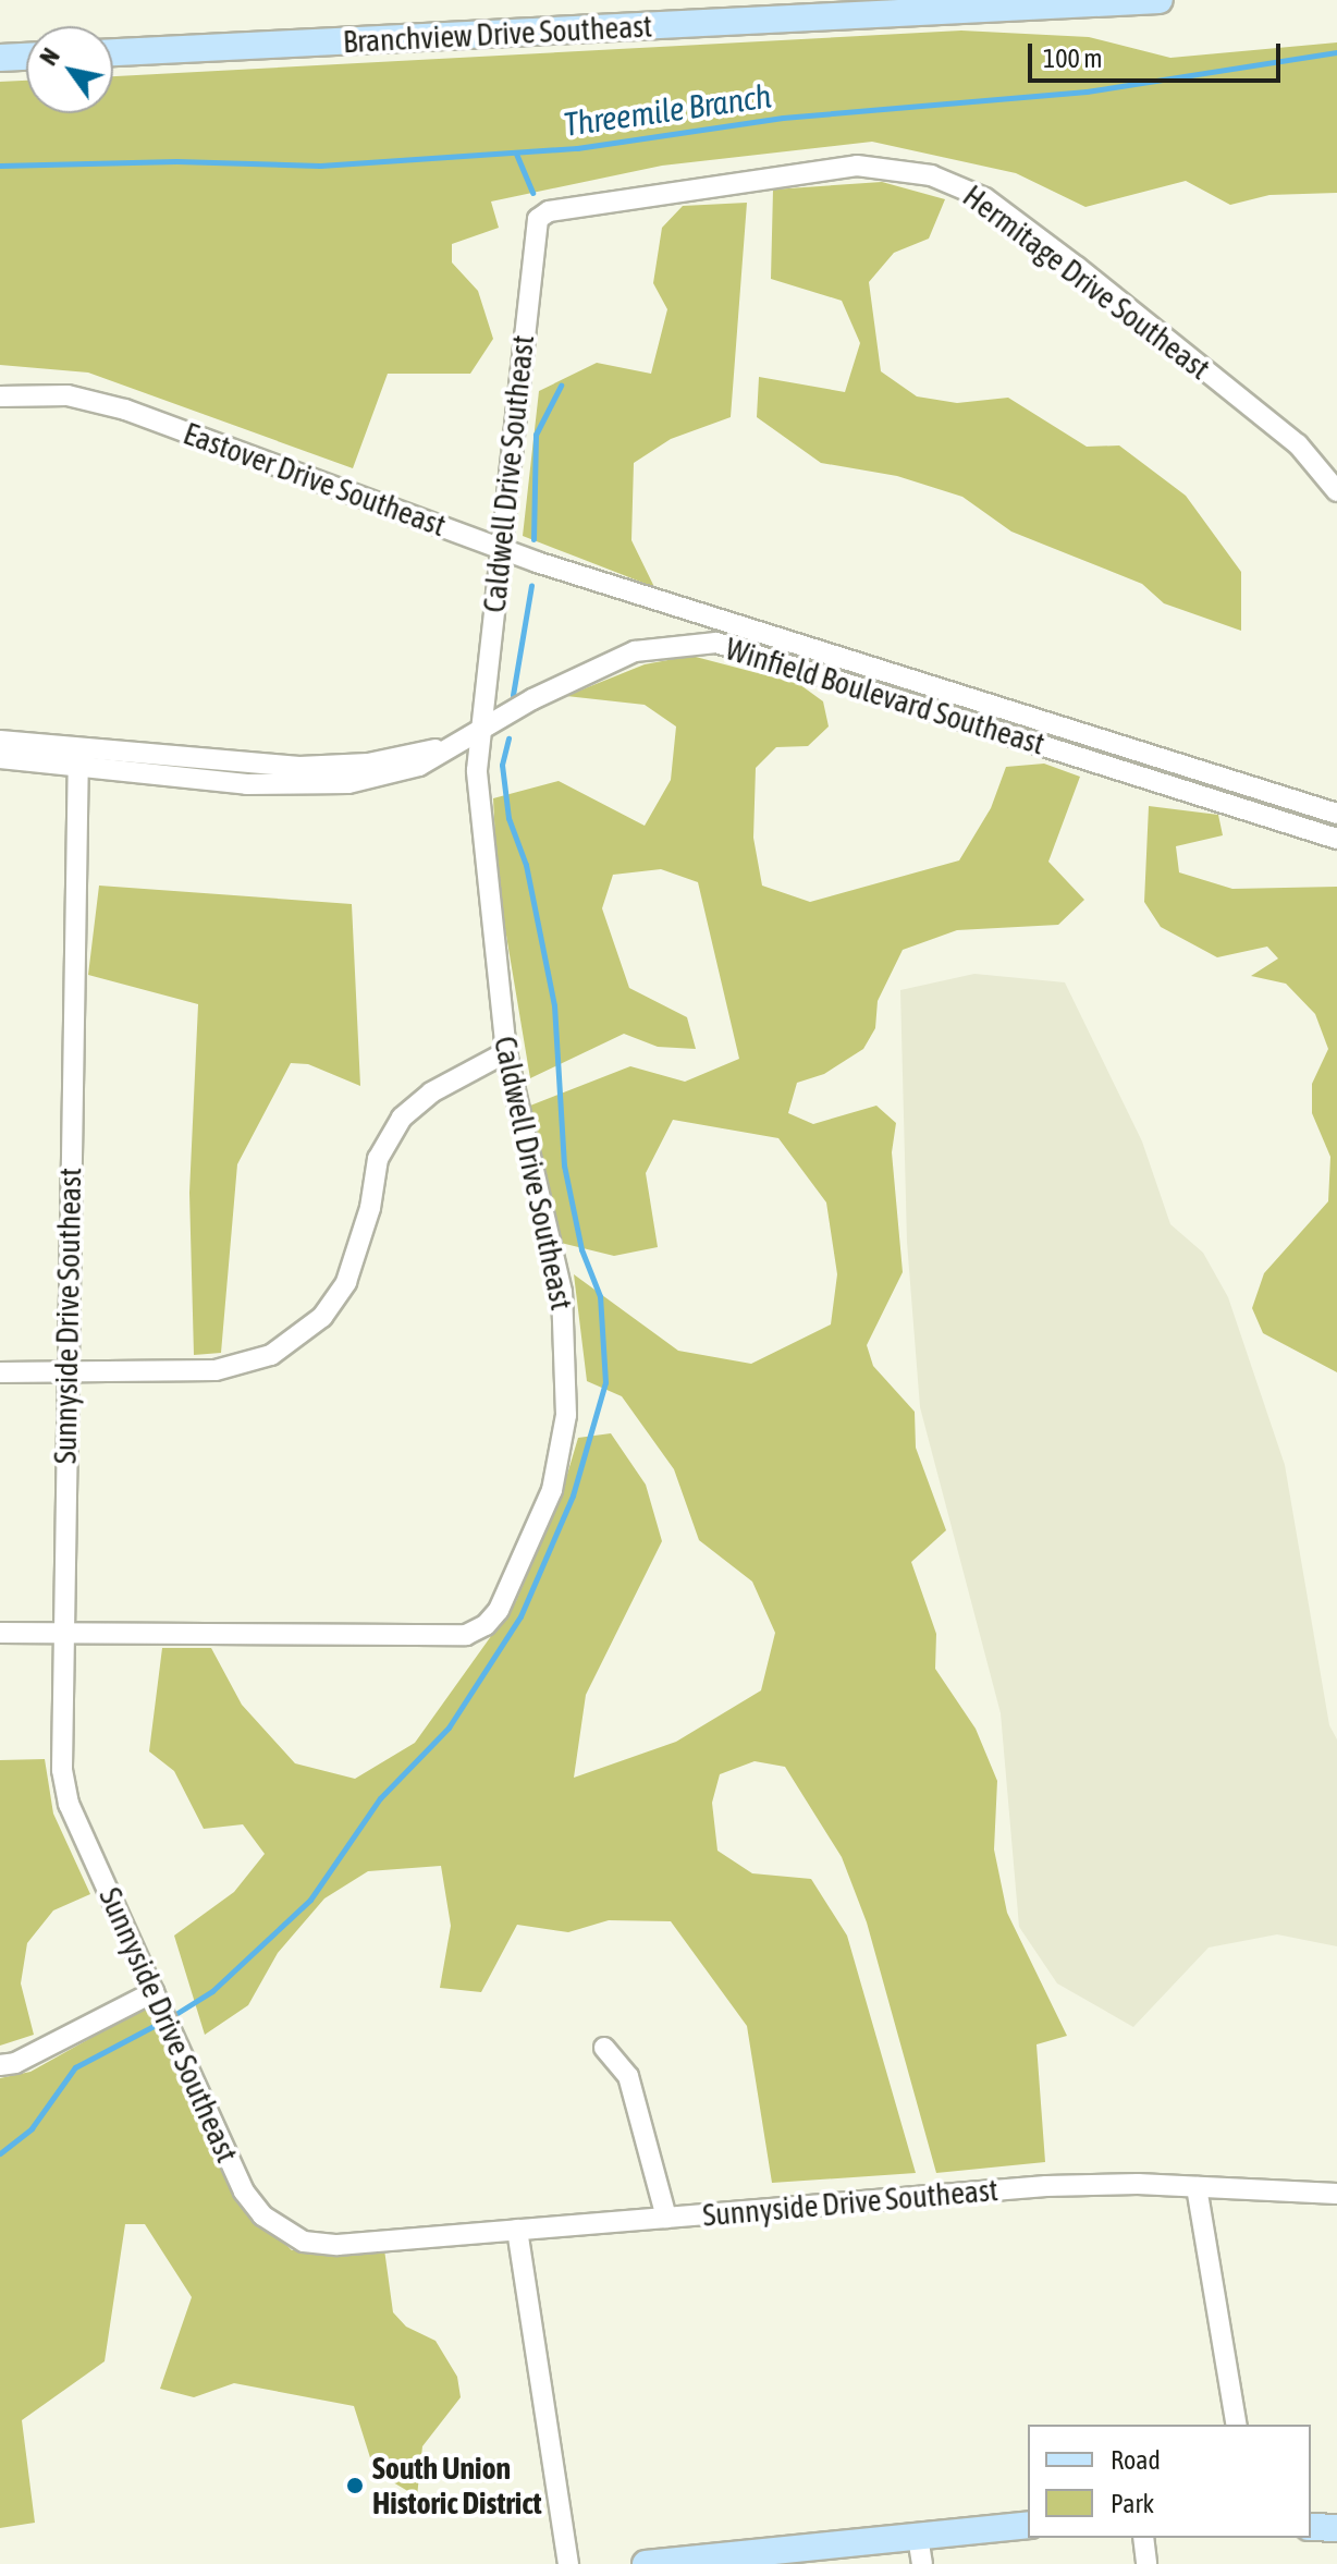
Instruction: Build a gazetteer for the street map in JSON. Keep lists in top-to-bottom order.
{
  "streets": {
    "main road": ["Branchview Drive Southeast"],
    "street": [
      "Hermitage Drive Southeast",
      "Caldwell Drive Southeast",
      "Eastover Drive Southeast",
      "Winfield Boulevard Southeast",
      "Sunnyside Drive Southeast"
    ]
  },
  "crossings": [
    ["Hermitage Drive Southeast", "Caldwell Drive Southeast"],
    ["Caldwell Drive Southeast", "Eastover Drive Southeast"],
    ["Caldwell Drive Southeast", "Winfield Boulevard Southeast"],
    ["Caldwell Drive Southeast", "Sunnyside Drive Southeast"],
    ["Eastover Drive Southeast", "Winfield Boulevard Southeast"],
    ["Winfield Boulevard Southeast", "Sunnyside Drive Southeast"]
  ],
  "water": ["Threemile Branch"],
  "places": ["South Union Historic District"],
  "legend": ["Road", "Park"],
  "scale_bar": "100 m",
  "north": "top left"
}
